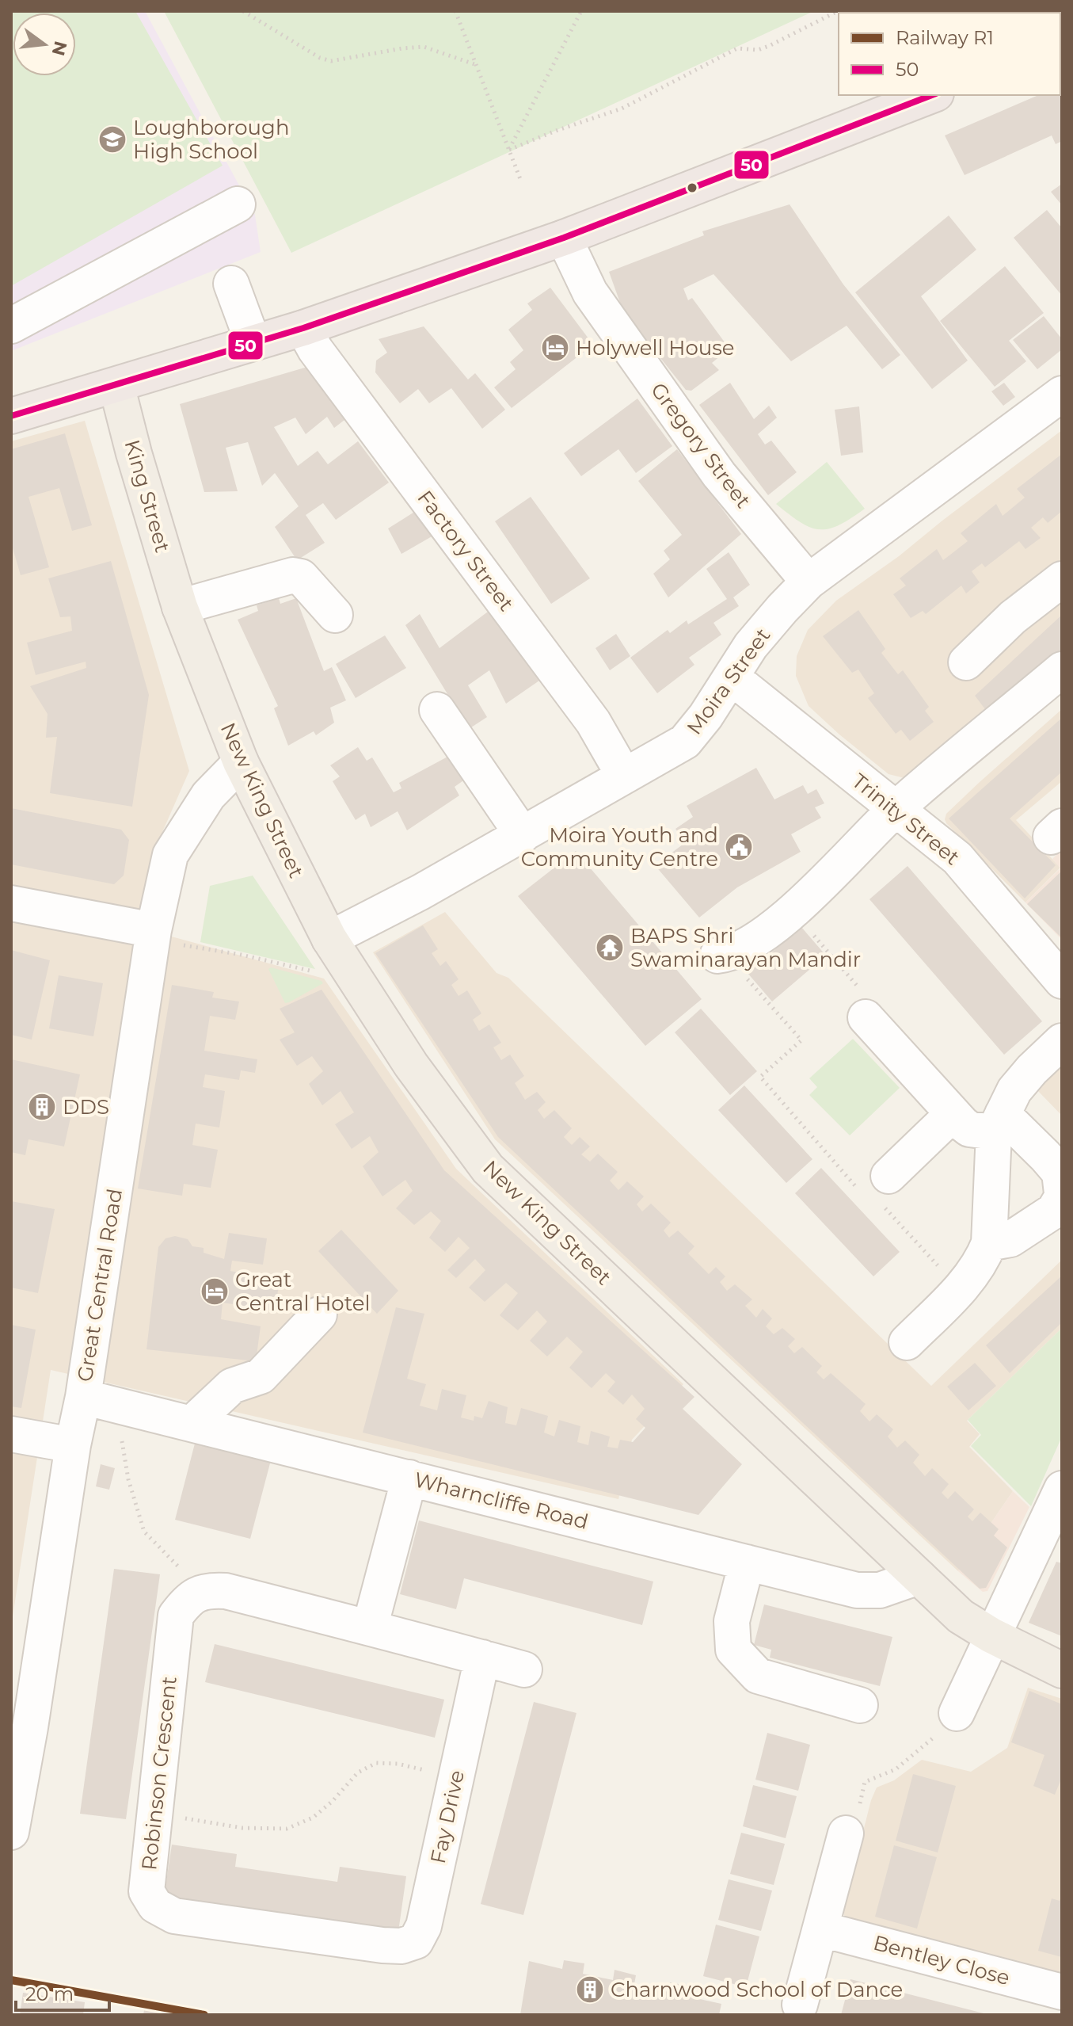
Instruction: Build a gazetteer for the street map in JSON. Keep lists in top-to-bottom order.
{
  "streets": {
    "main road": ["King Street", "New King Street"],
    "street": [
      "Gregory Street",
      "Factory Street",
      "Moira Street",
      "Trinity Street",
      "Great Central Road",
      "Wharncliffe Road",
      "Robinson Crescent",
      "Fay Drive",
      "Bentley Close"
    ]
  },
  "crossings": [
    ["Gregory Street", "Moira Street"],
    ["King Street", "New King Street"],
    ["Factory Street", "Moira Street"],
    ["Moira Street", "New King Street"],
    ["Moira Street", "Trinity Street"],
    ["New King Street", "Great Central Road"],
    ["New King Street", "Wharncliffe Road"],
    ["Great Central Road", "Wharncliffe Road"],
    ["Robinson Crescent", "Fay Drive"]
  ],
  "places": {
    "school or university": ["Loughborough High School"],
    "hotel": ["Holywell House", "Great Central Hotel"],
    "public building": ["Moira Youth and Community Centre"],
    "temple": ["BAPS Shri Swaminarayan Mandir"],
    "building": ["DDS", "Charnwood School of Dance"]
  },
  "lines": ["transit line 50", "rail line R1"],
  "legend": ["Railway R1", "50"],
  "scale_bar": "20 m",
  "north": "right"
}
